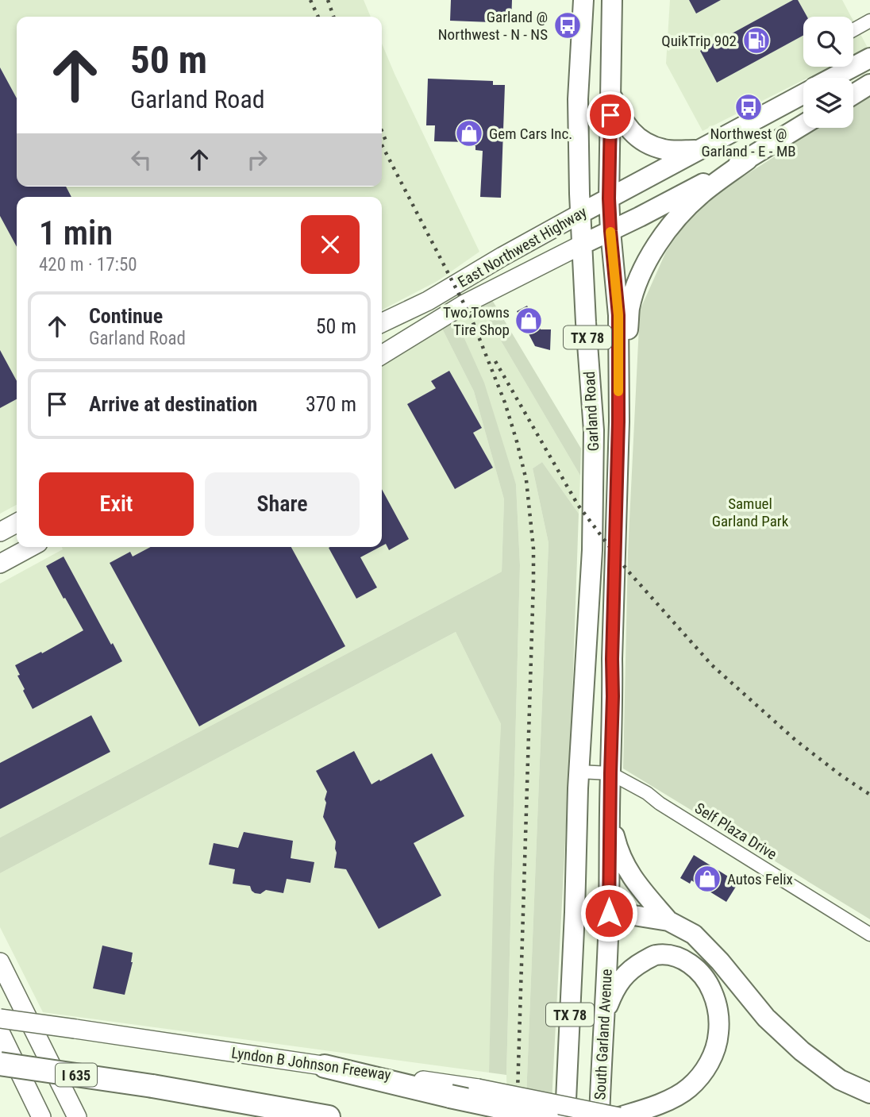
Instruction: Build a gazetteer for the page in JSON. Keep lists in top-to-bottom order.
{
  "streets": {
    "highway": ["I 635"],
    "main road": [
      "East Northwest Highway",
      "TX 78",
      "Garland Road",
      "South Garland Avenue",
      "Lyndon B Johnson Freeway"
    ],
    "street": ["Self Plaza Drive"]
  },
  "crossings": [
    ["East Northwest Highway", "Garland Road"],
    ["TX 78", "Garland Road"],
    ["TX 78", "Self Plaza Drive"],
    ["Garland Road", "Self Plaza Drive"],
    ["Garland Road", "South Garland Avenue"]
  ],
  "parks": ["Samuel Garland Park"],
  "places": {
    "bus stop": ["Garland @ Northwest - N - NS", "Northwest @ Garland - E - MB"],
    "fuel station": ["QuikTrip 902"],
    "shop": ["Gem Cars Inc.", "Two Towns Tire Shop", "Autos Felix"]
  },
  "page": {
    "turn": ["50 m", "Garland Road"],
    "heading": ["1 min", "420 m · 17:50"],
    "list": [
      {
        "name": "Continue",
        "note": "Garland Road",
        "value": "50 m"
      },
      {
        "name": "Arrive at destination",
        "value": "370 m"
      }
    ],
    "buttons": ["Exit", "Share"]
  }
}
